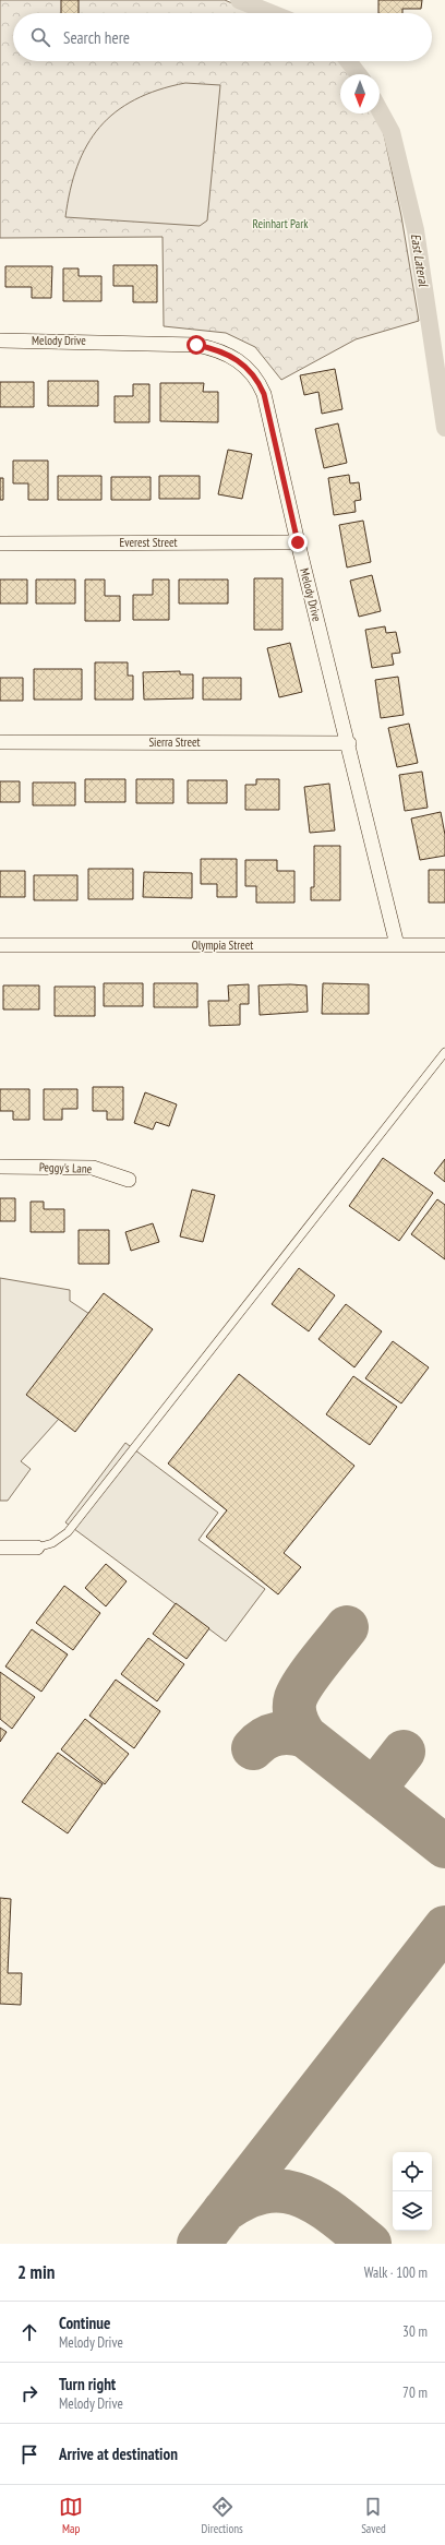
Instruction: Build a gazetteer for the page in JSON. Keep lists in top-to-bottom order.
{
  "streets": {
    "street": [
      "Melody Drive",
      "Everest Street",
      "Sierra Street",
      "Olympia Street",
      "Peggy's Lane"
    ]
  },
  "crossings": [
    ["Melody Drive", "Everest Street"],
    ["Melody Drive", "Sierra Street"],
    ["Melody Drive", "Olympia Street"]
  ],
  "water": ["East Lateral"],
  "parks": ["Reinhart Park"],
  "north": "bottom",
  "page": {
    "search": "Search here",
    "heading": ["2 min", "Walk · 100 m"],
    "list": [
      ["Continue", "Melody Drive", "30 m"],
      ["Turn right", "Melody Drive", "70 m"],
      "Arrive at destination"
    ],
    "nav": ["Map", "Directions", "Saved"]
  }
}
